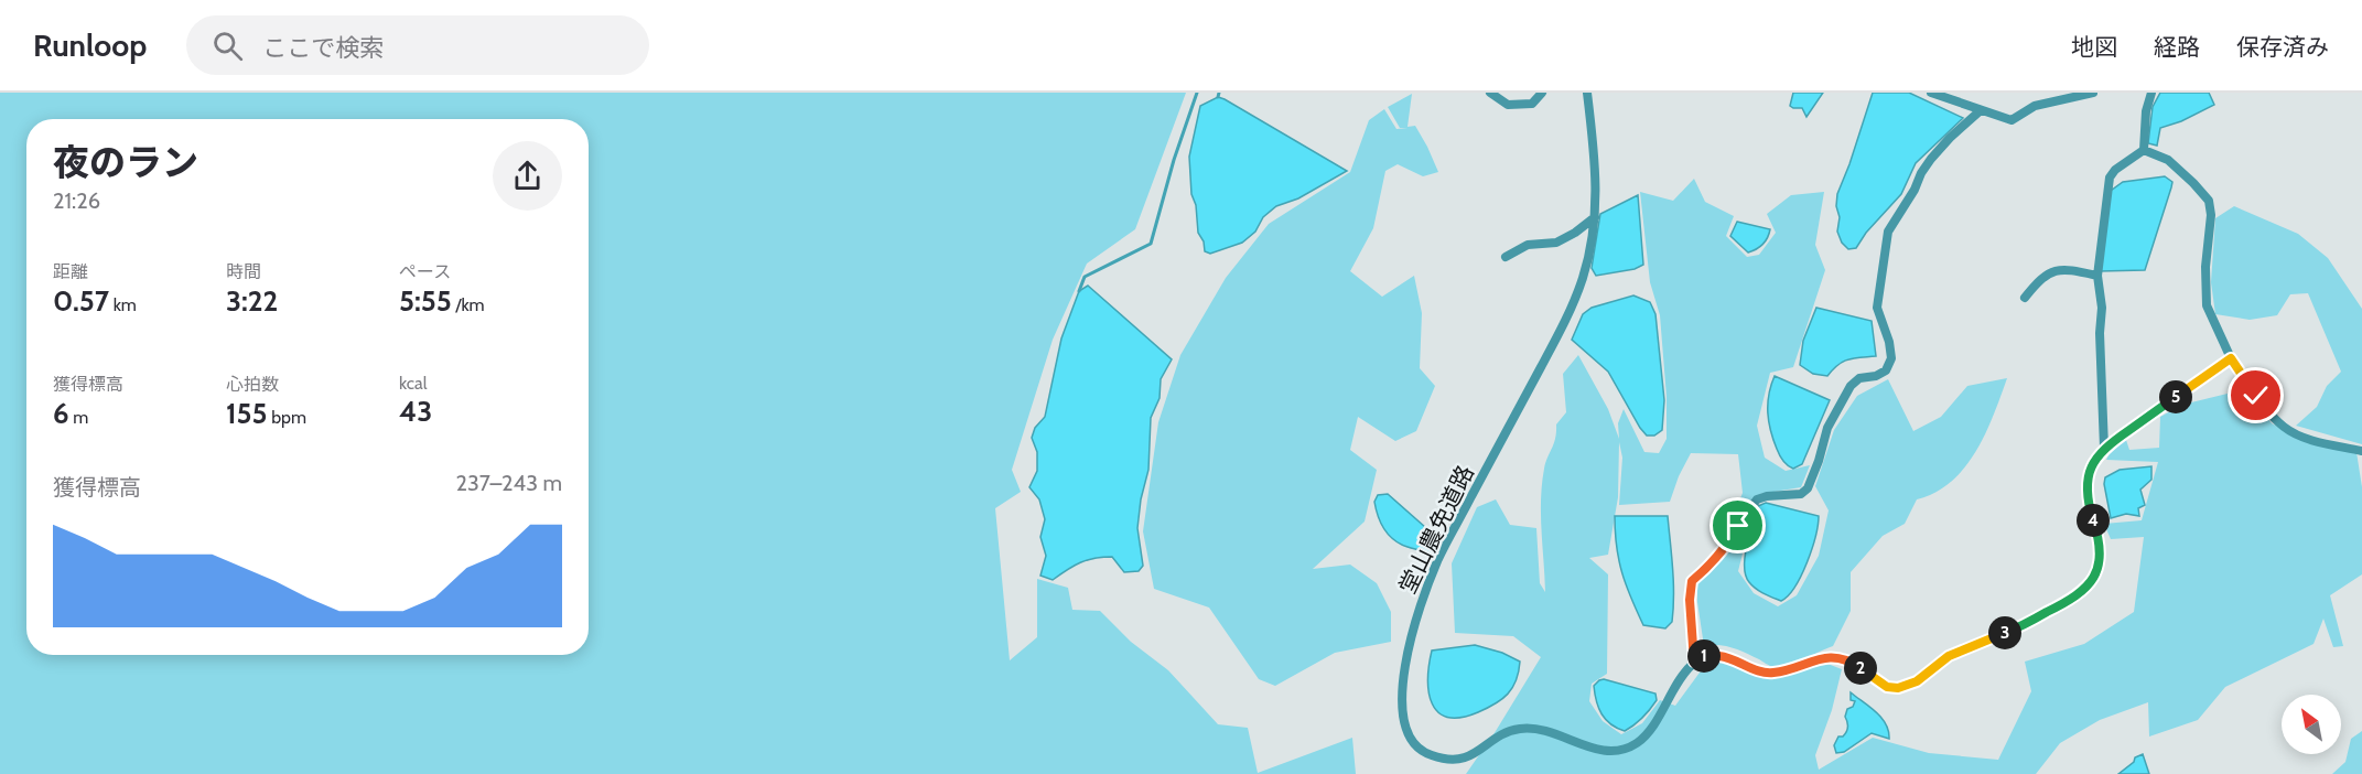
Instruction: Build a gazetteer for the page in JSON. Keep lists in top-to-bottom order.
{
  "streets": {
    "street": ["堂山農免道路"]
  },
  "north": "top left",
  "page": {
    "header": "Runloop",
    "search": "ここで検索",
    "nav": ["地図", "経路", "保存済み"],
    "heading": ["夜のラン", "21:26"],
    "stats": [
      ["距離", "0.57 km"],
      ["時間", "3:22"],
      ["ペース", "5:55 /km"],
      ["獲得標高", "6 m"],
      ["心拍数", "155 bpm"],
      ["kcal", "43"]
    ],
    "pins": [
      "5",
      "4",
      "3",
      "1",
      "2"
    ],
    "chart": ["獲得標高", "237–243 m"]
  }
}
